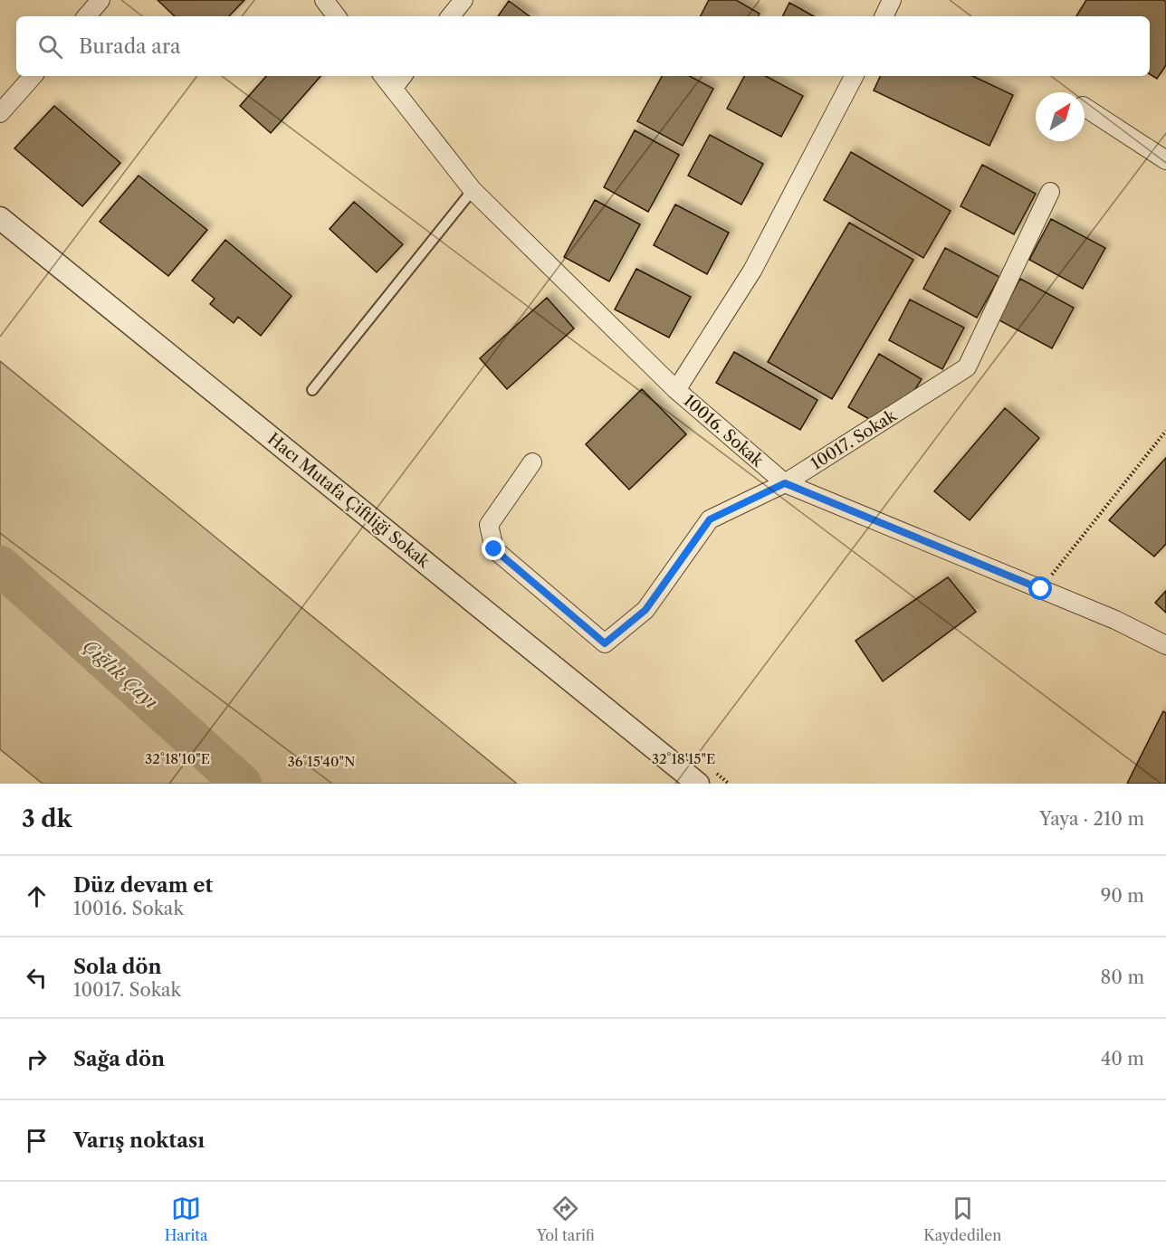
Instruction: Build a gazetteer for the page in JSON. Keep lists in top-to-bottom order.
{
  "streets": {
    "street": ["10016. Sokak", "10017. Sokak", "Hacı Mutafa Çiftliği Sokak"]
  },
  "crossings": [
    ["10016. Sokak", "10017. Sokak"]
  ],
  "water": ["Çığlık Çayı"],
  "north": "top right",
  "page": {
    "search": "Burada ara",
    "heading": ["3 dk", "Yaya · 210 m"],
    "list": [
      ["Düz devam et", "10016. Sokak", "90 m"],
      ["Sola dön", "10017. Sokak", "80 m"],
      ["Sağa dön", "40 m"],
      "Varış noktası"
    ],
    "nav": ["Harita", "Yol tarifi", "Kaydedilen"]
  },
  "coordinates": ["32°18'10\"E", "32°18'15\"E", "36°15'40\"N"]
}
